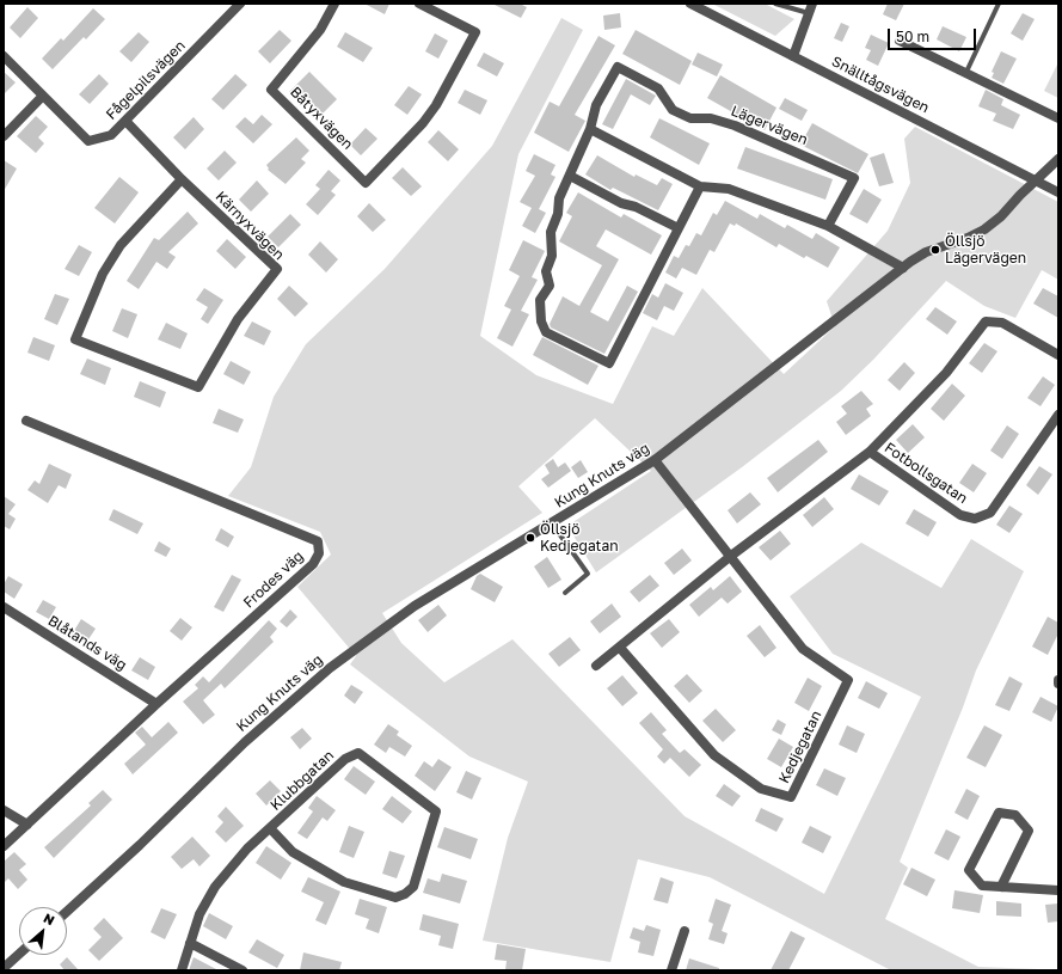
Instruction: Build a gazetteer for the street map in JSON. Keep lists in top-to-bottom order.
{
  "streets": {
    "street": [
      "Fågelpilsvägen",
      "Snälltågsvägen",
      "Båtyxvägen",
      "Lägervägen",
      "Kärnyxvägen",
      "Fotbollsgatan",
      "Kung Knuts väg",
      "Frodes väg",
      "Blåtands väg",
      "Kedjegatan",
      "Klubbgatan"
    ]
  },
  "crossings": [
    ["Fågelpilsvägen", "Kärnyxvägen"],
    ["Snälltågsvägen", "Kung Knuts väg"],
    ["Fotbollsgatan", "Kedjegatan"],
    ["Kung Knuts väg", "Kedjegatan"],
    ["Frodes väg", "Blåtands väg"]
  ],
  "places": ["Öllsjö Lägervägen", "Öllsjö Kedjegatan"],
  "scale_bar": "50 m",
  "north": "top right"
}
